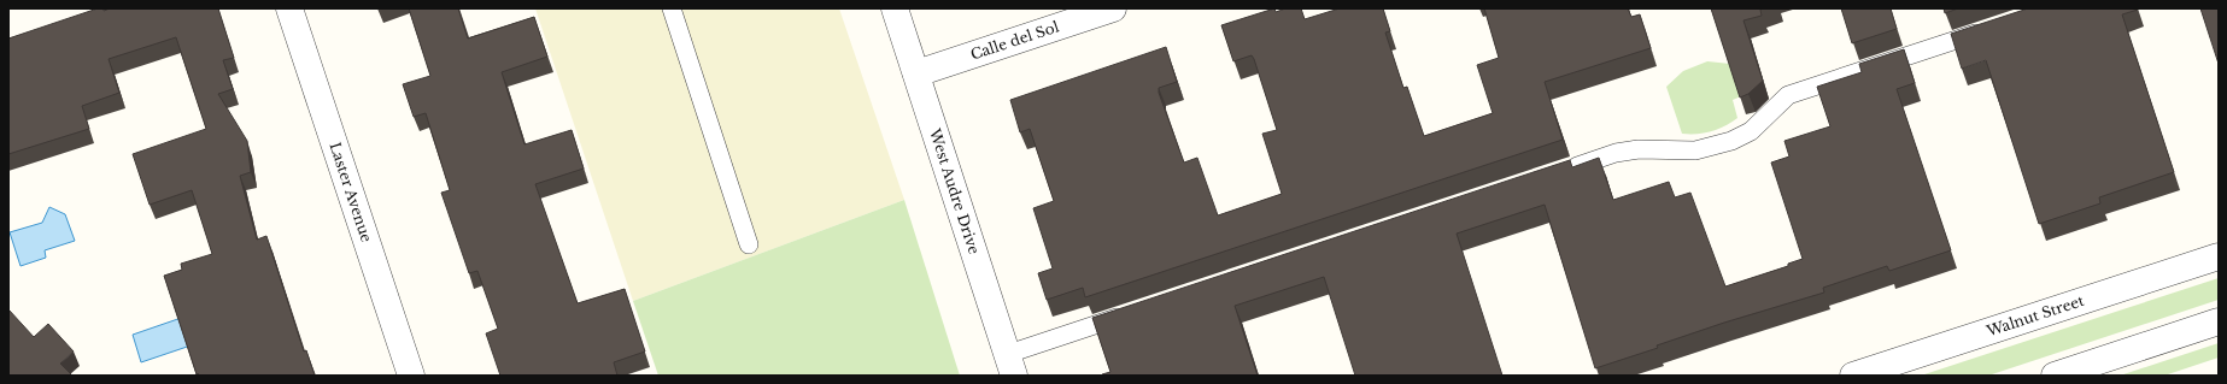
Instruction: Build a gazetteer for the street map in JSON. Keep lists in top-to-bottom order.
{
  "streets": {
    "street": [
      "Calle del Sol",
      "West Audre Drive",
      "Laster Avenue",
      "Walnut Street"
    ]
  },
  "crossings": [
    ["Calle del Sol", "West Audre Drive"]
  ]
}
